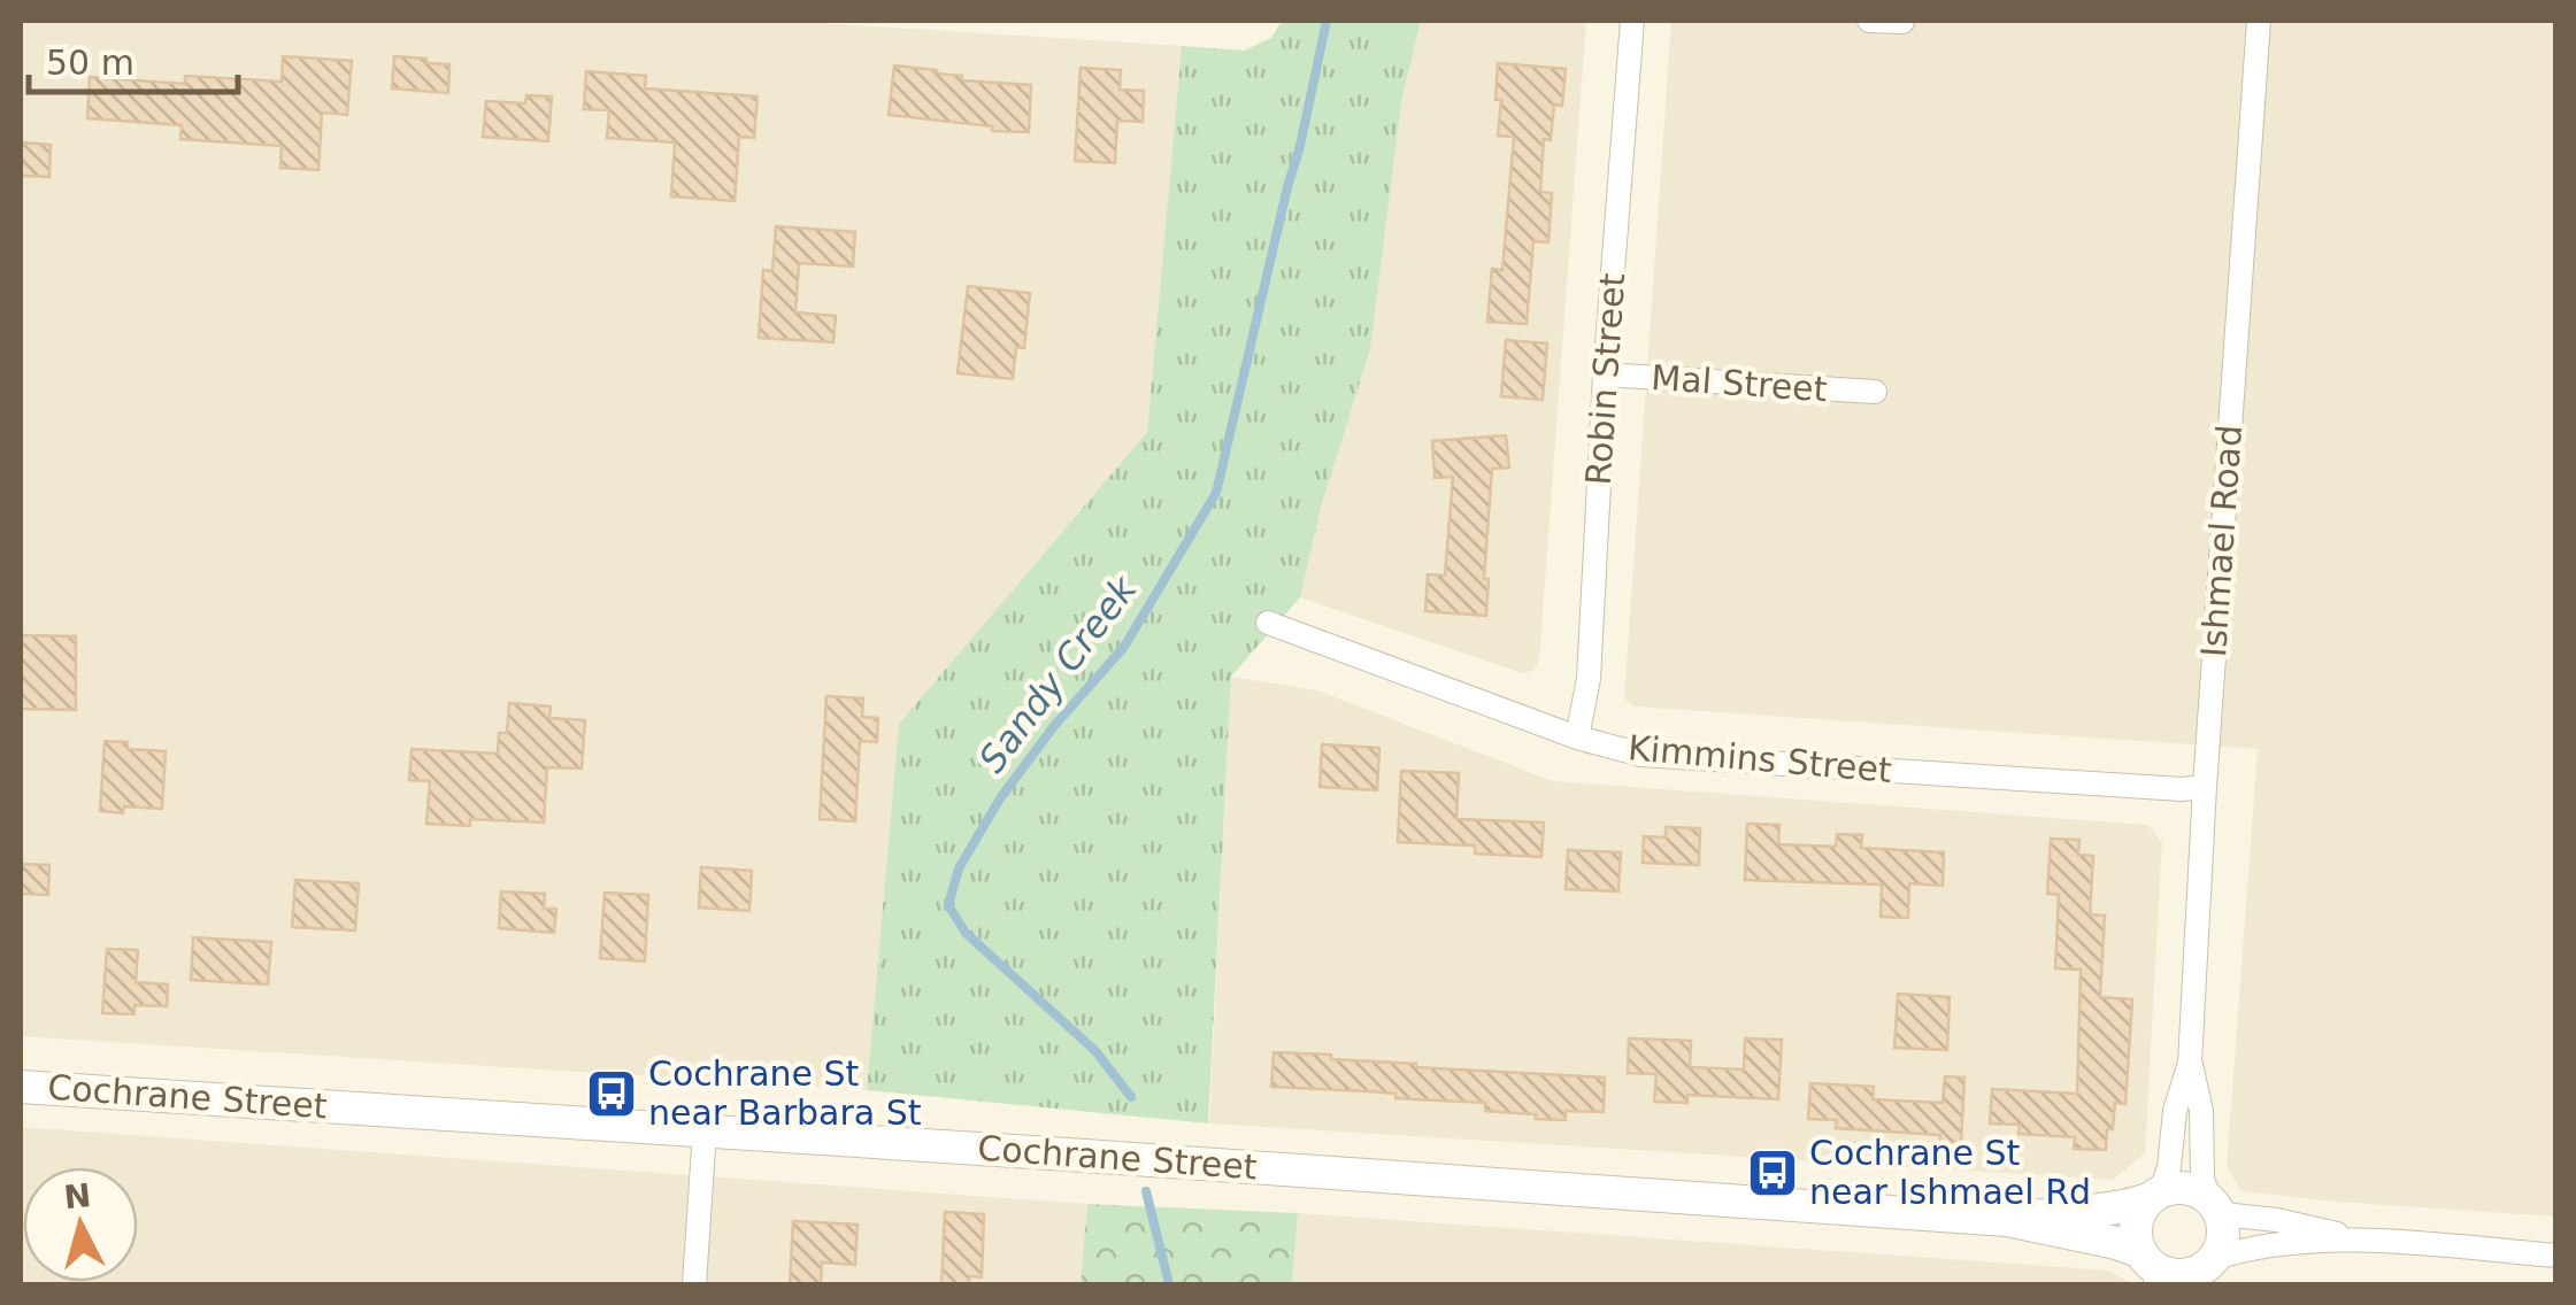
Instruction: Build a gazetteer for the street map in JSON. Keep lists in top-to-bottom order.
{
  "streets": {
    "street": [
      "Robin Street",
      "Mal Street",
      "Ishmael Road",
      "Kimmins Street",
      "Cochrane Street"
    ]
  },
  "crossings": [
    ["Robin Street", "Mal Street"],
    ["Robin Street", "Kimmins Street"],
    ["Ishmael Road", "Kimmins Street"],
    ["Ishmael Road", "Cochrane Street"]
  ],
  "water": ["Sandy Creek"],
  "places": {
    "bus stop": ["Cochrane St near Barbara St", "Cochrane St near Ishmael Rd"]
  },
  "scale_bar": "50 m",
  "north": "top"
}
